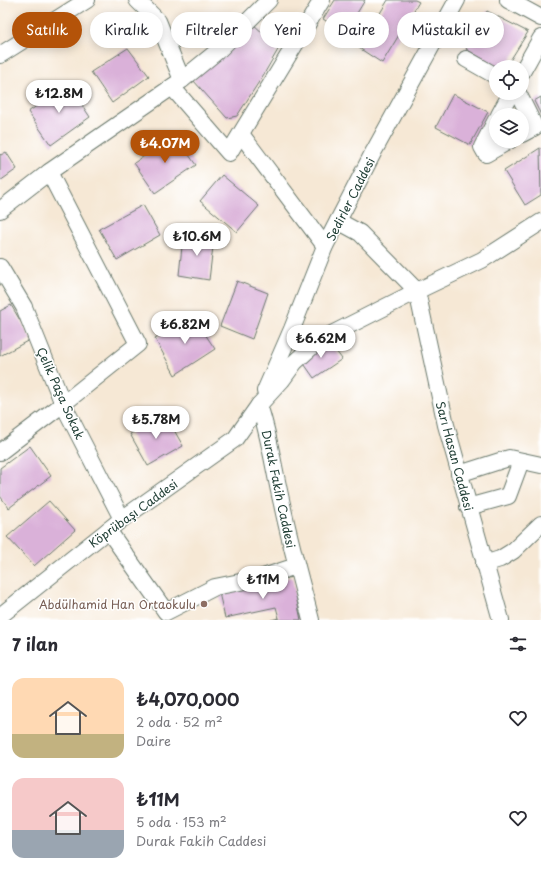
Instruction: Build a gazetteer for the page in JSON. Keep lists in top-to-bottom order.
{
  "streets": {
    "street": [
      "Sedirler Caddesi",
      "Çelik Paşa Sokak",
      "Sarı Hasan Caddesi",
      "Durak Fakih Caddesi",
      "Köprübaşı Caddesi"
    ]
  },
  "crossings": [
    ["Sedirler Caddesi", "Durak Fakih Caddesi"],
    ["Sedirler Caddesi", "Köprübaşı Caddesi"],
    ["Çelik Paşa Sokak", "Köprübaşı Caddesi"],
    ["Durak Fakih Caddesi", "Köprübaşı Caddesi"]
  ],
  "places": ["Abdülhamid Han Ortaokulu"],
  "page": {
    "chip": [
      "Satılık",
      "Kiralık",
      "Filtreler",
      "Yeni",
      "Daire",
      "Müstakil ev"
    ],
    "price": [
      "₺12.8M",
      "₺4.07M",
      "₺10.6M",
      "₺6.82M",
      "₺6.62M",
      "₺5.78M",
      "₺11M"
    ],
    "heading": "7 ilan",
    "list": [
      {
        "name": "₺4,070,000",
        "note": "2 oda · 52 m² · Daire"
      },
      {
        "name": "₺11M",
        "note": "5 oda · 153 m² · Durak Fakih Caddesi"
      }
    ]
  }
}
